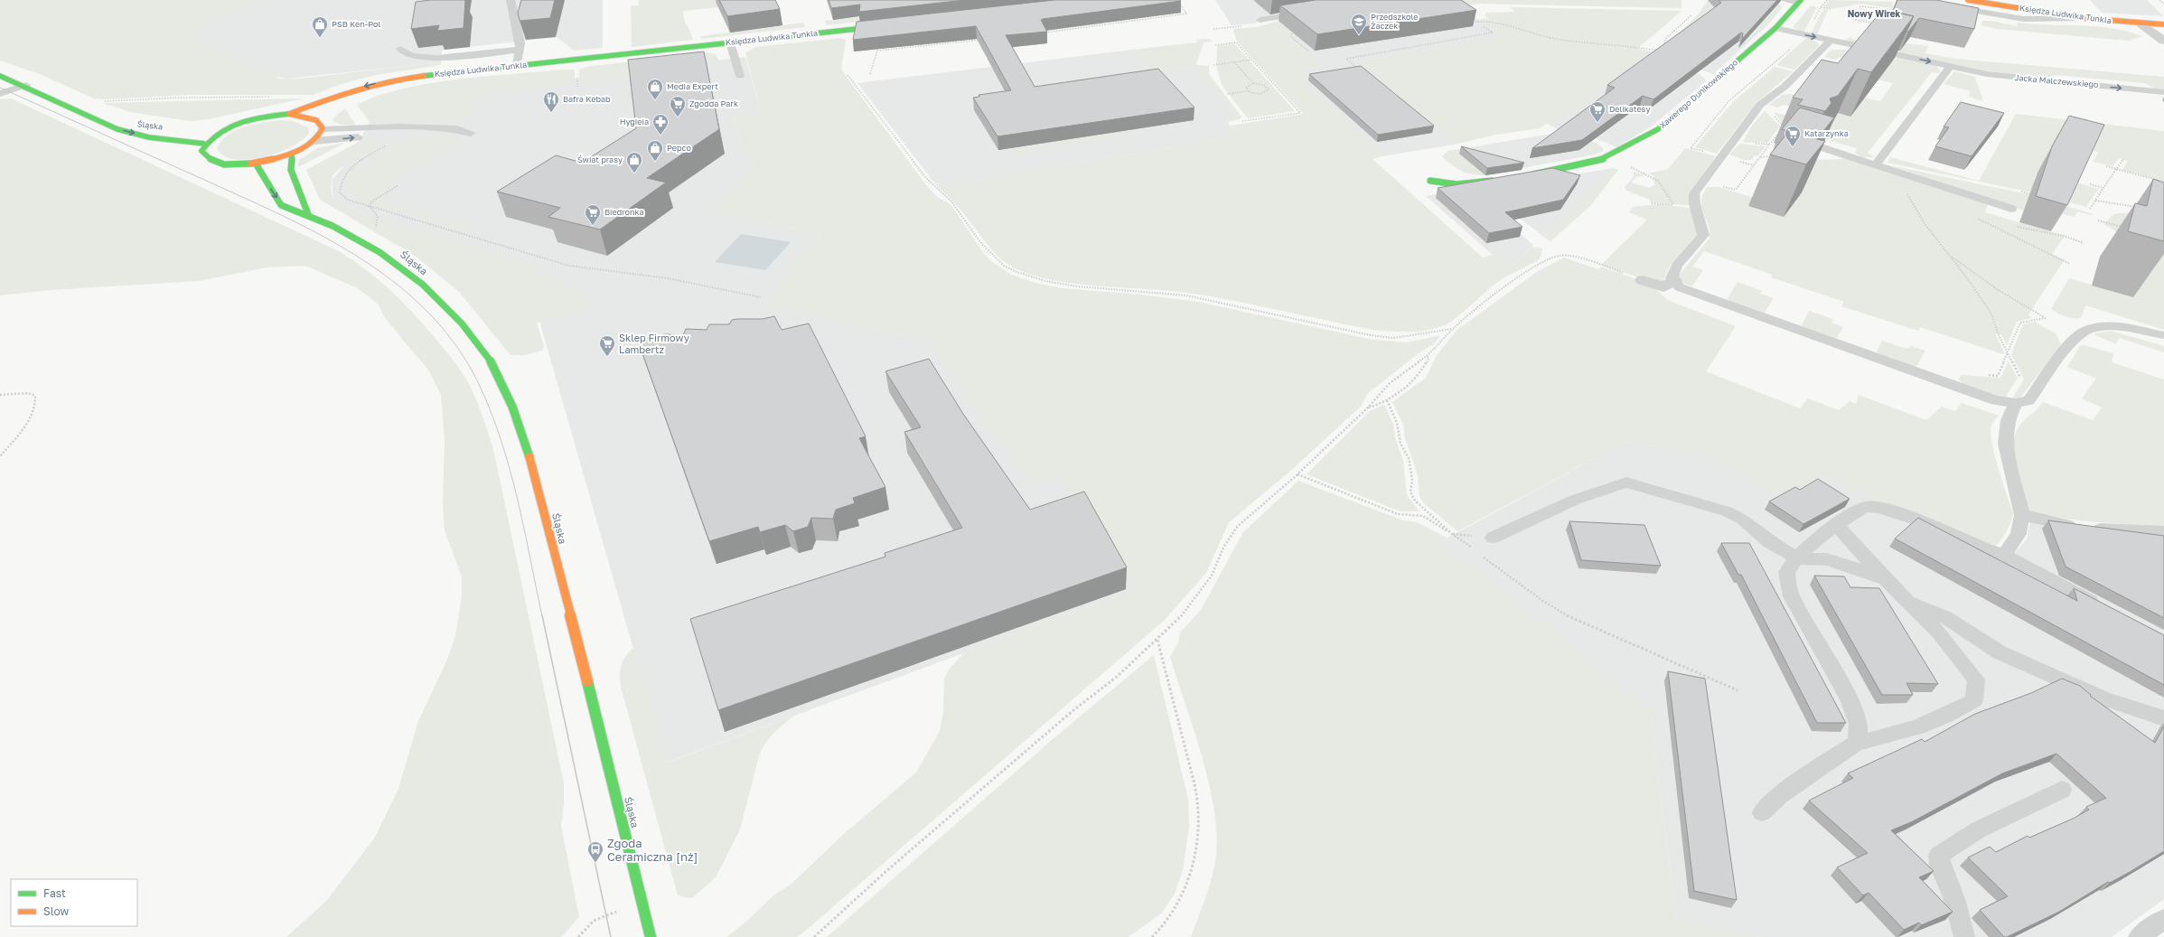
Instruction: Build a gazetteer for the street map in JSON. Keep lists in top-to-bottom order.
{
  "streets": {
    "street": ["Księdza Ludwika Tunkla", "Xawerego Dunikowskiego", "Śląska"],
    "lane": ["Jacka Malczewskiego"]
  },
  "crossings": [
    ["Jacka Malczewskiego", "Xawerego Dunikowskiego"]
  ],
  "districts": ["Nowy Wirek"],
  "places": {
    "school or university": ["Przedszkole Żaczek"],
    "shop": [
      "PSB Ken-Pol",
      "Media Expert",
      "Pepco",
      "Świat prasy"
    ],
    "restaurant": ["Bafra Kebab"],
    "supermarket": [
      "Zgodda Park",
      "Delikatesy",
      "Katarzynka",
      "Biedronka",
      "Sklep Firmowy Lambertz"
    ],
    "pharmacy": ["Hygieia"],
    "bus stop": ["Zgoda Ceramiczna [nż]"]
  },
  "legend": ["Fast", "Slow"]
}
